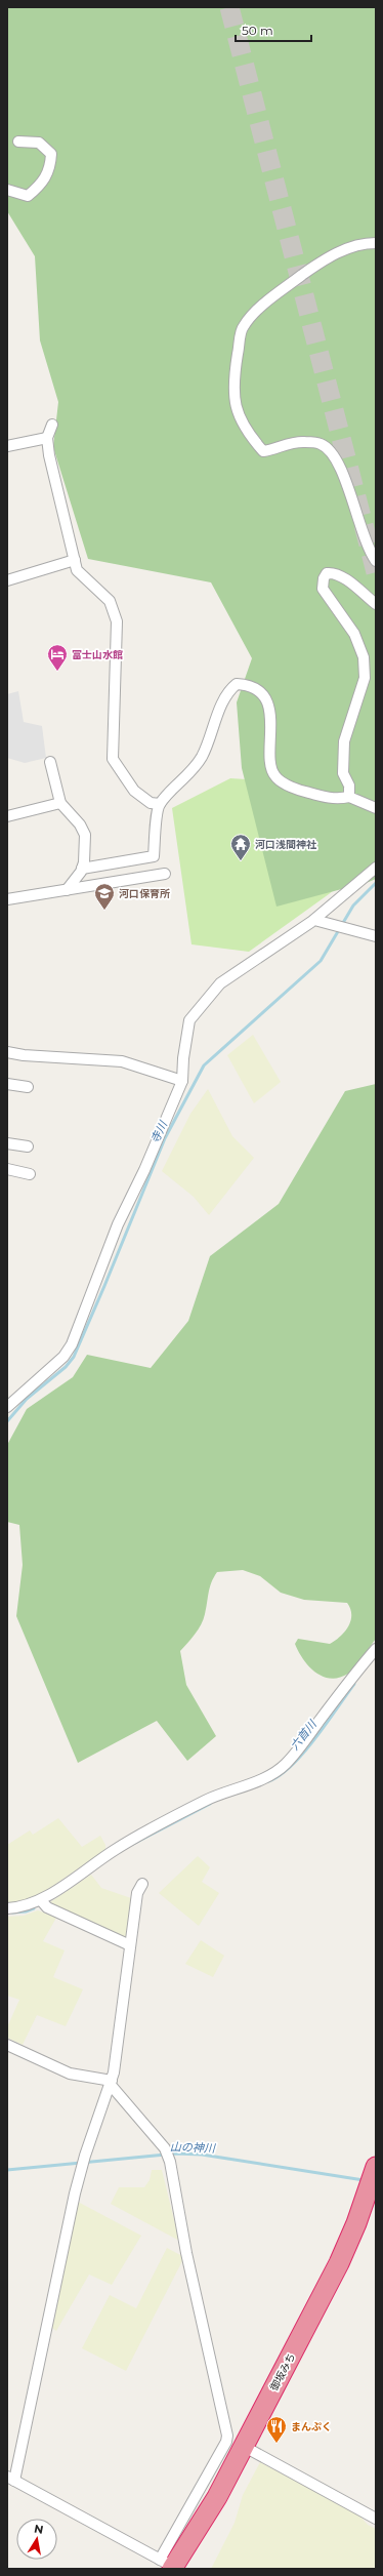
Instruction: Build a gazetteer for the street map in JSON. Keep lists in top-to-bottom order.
{
  "streets": {
    "highway": ["御坂みち"]
  },
  "water": ["寺川", "六首川", "山の神川"],
  "places": {
    "hotel": ["富士山水館"],
    "temple": ["河口浅間神社"],
    "school or university": ["河口保育所"],
    "restaurant": ["まんぷく"]
  },
  "scale_bar": "50 m",
  "north": "top"
}
